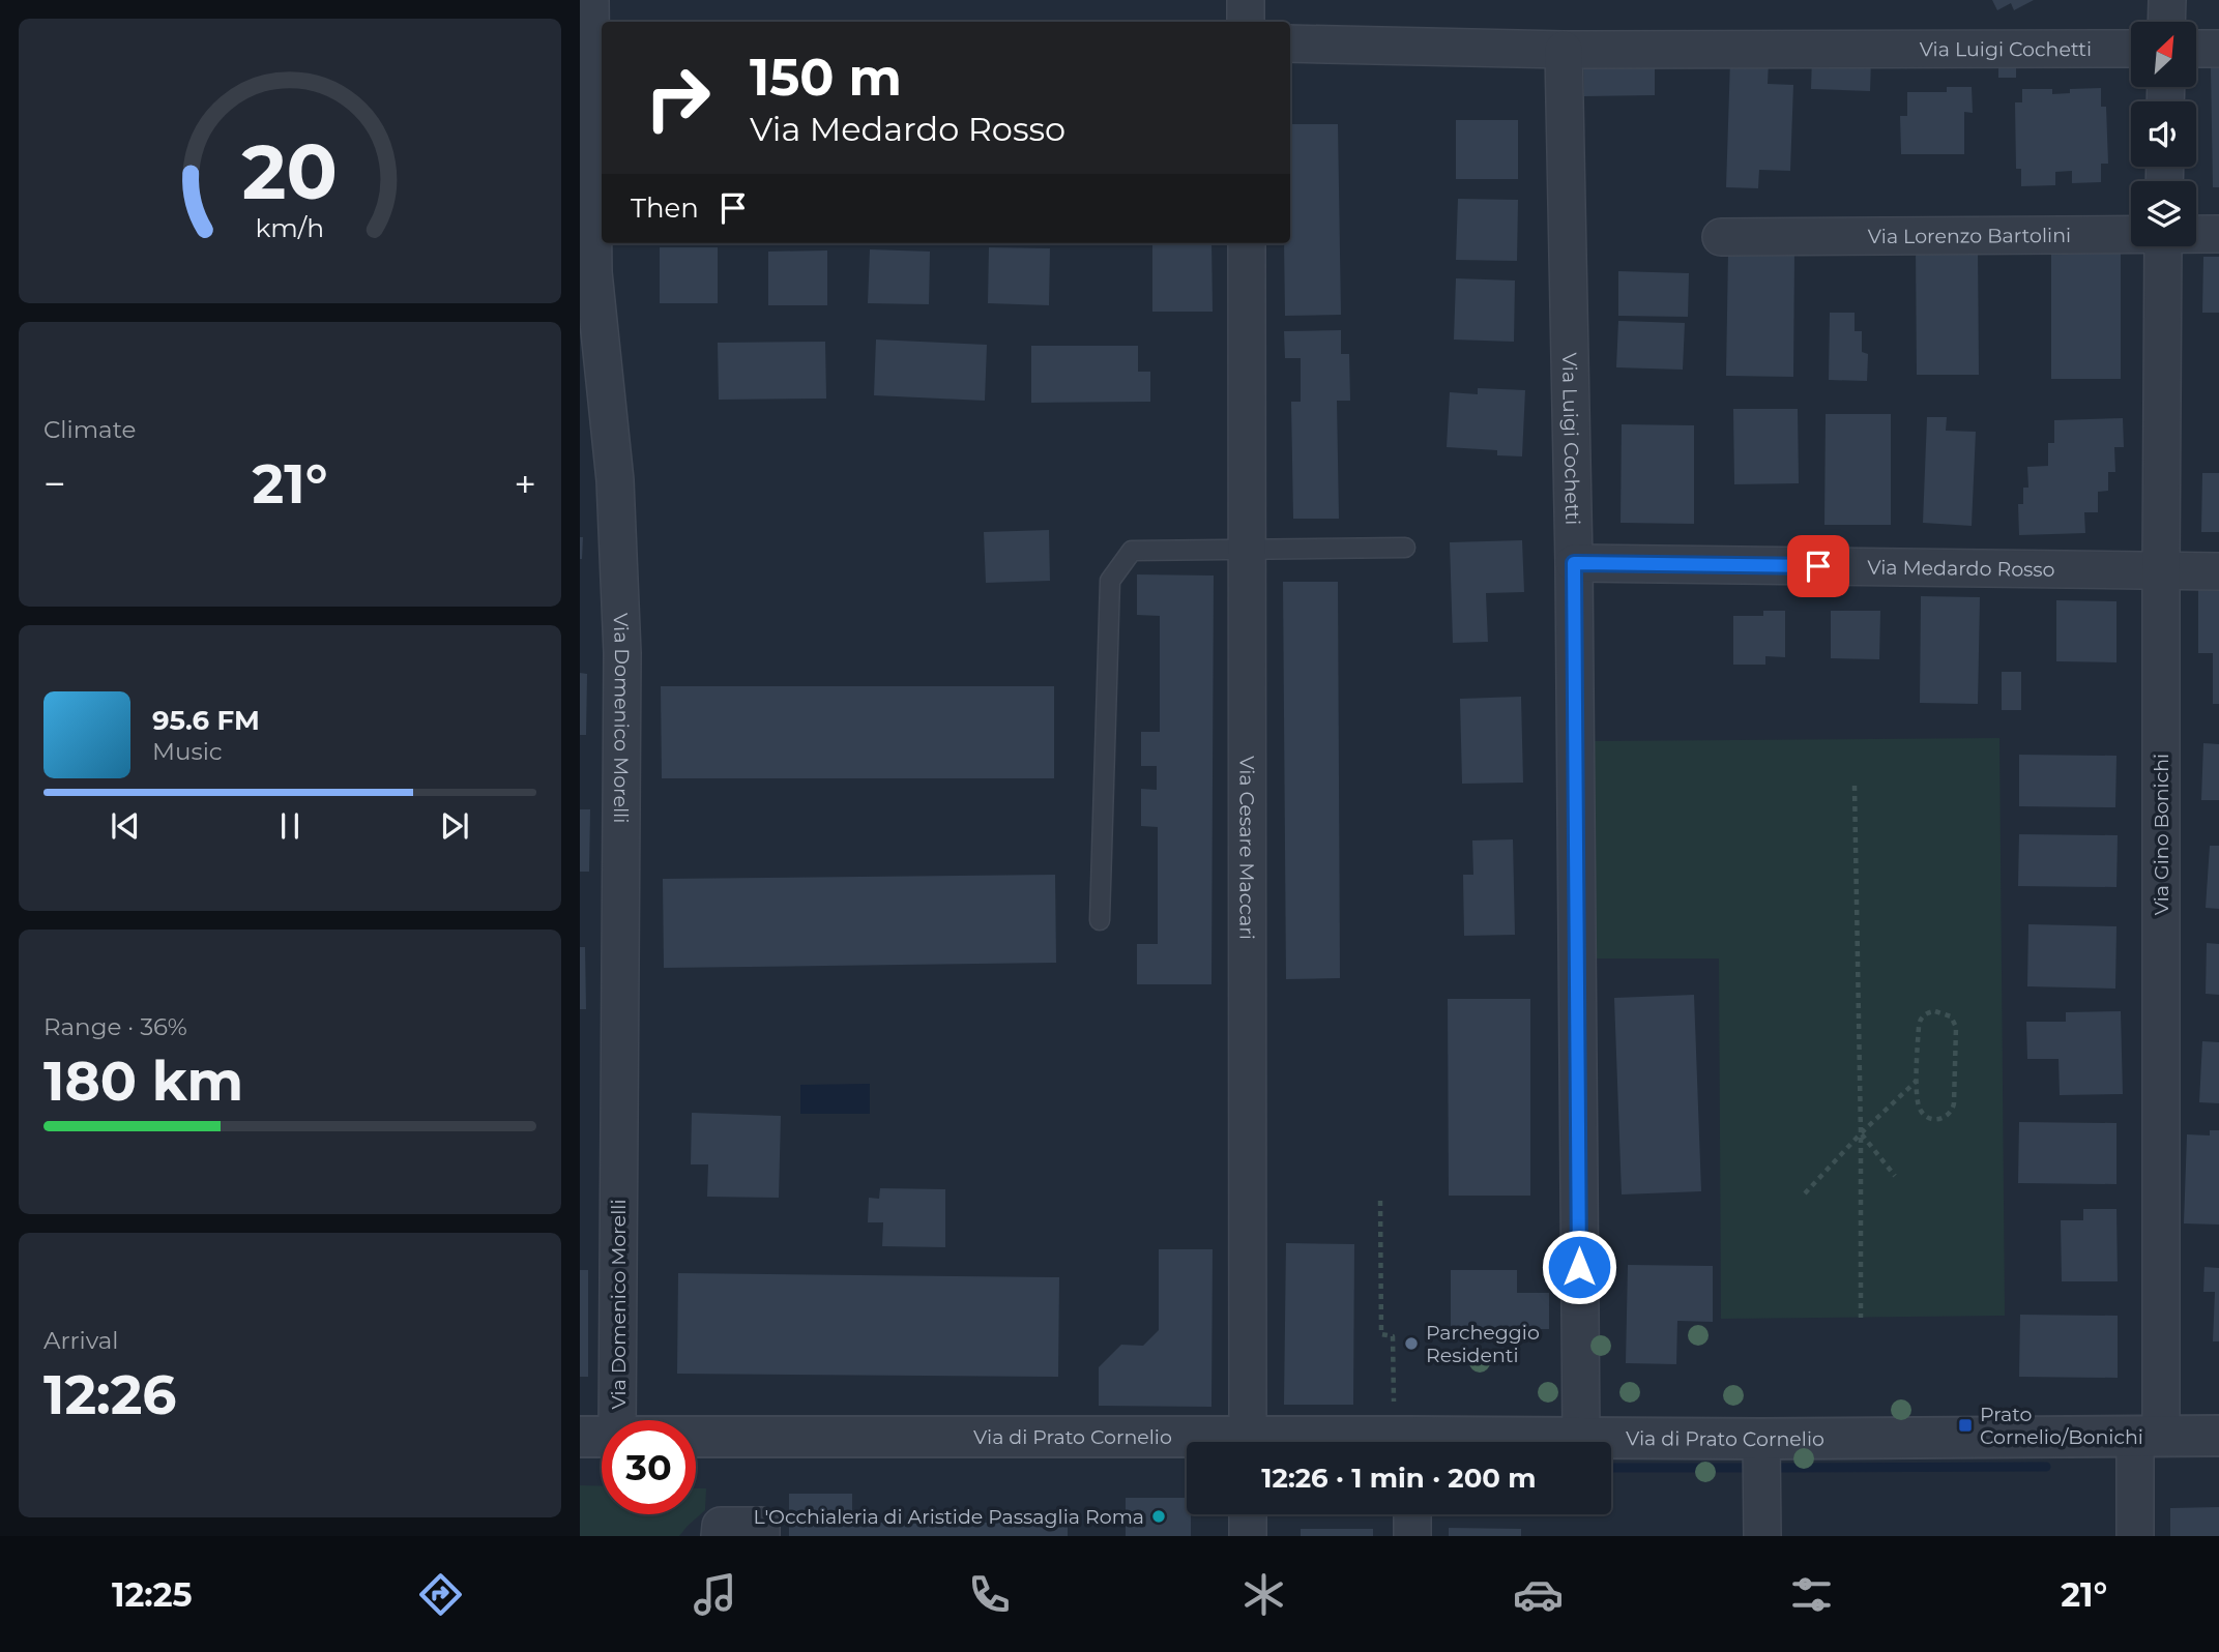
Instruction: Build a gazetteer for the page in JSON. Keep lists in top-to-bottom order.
{
  "streets": {
    "street": [
      "Via Luigi Cochetti",
      "Via Lorenzo Bartolini",
      "Via Medardo Rosso",
      "Via Domenico Morelli",
      "Via Gino Bonichi",
      "Via Cesare Maccari",
      "Via di Prato Cornelio"
    ]
  },
  "crossings": [
    ["Via Luigi Cochetti", "Via Medardo Rosso"],
    ["Via Luigi Cochetti", "Via di Prato Cornelio"],
    ["Via Medardo Rosso", "Via Gino Bonichi"],
    ["Via Gino Bonichi", "Via di Prato Cornelio"]
  ],
  "places": {
    "other": ["Parcheggio Residenti", "L'Occhialeria di Aristide Passaglia Roma"],
    "transit": ["Prato Cornelio/Bonichi"]
  },
  "north": "top right",
  "page": {
    "turn": ["150 m", "Via Medardo Rosso"],
    "then": "Then",
    "tile": [
      "Climate",
      ["Range · 36%", "180 km"],
      ["Arrival", "12:26"]
    ],
    "heat": ["−", "21°", "+"],
    "song": ["95.6 FM", "Music"],
    "limit": "30",
    "trip": "12:26 · 1 min · 200 m",
    "tabs": ["12:25", "21°"],
    "gauge": ["20", "km/h"]
  }
}
